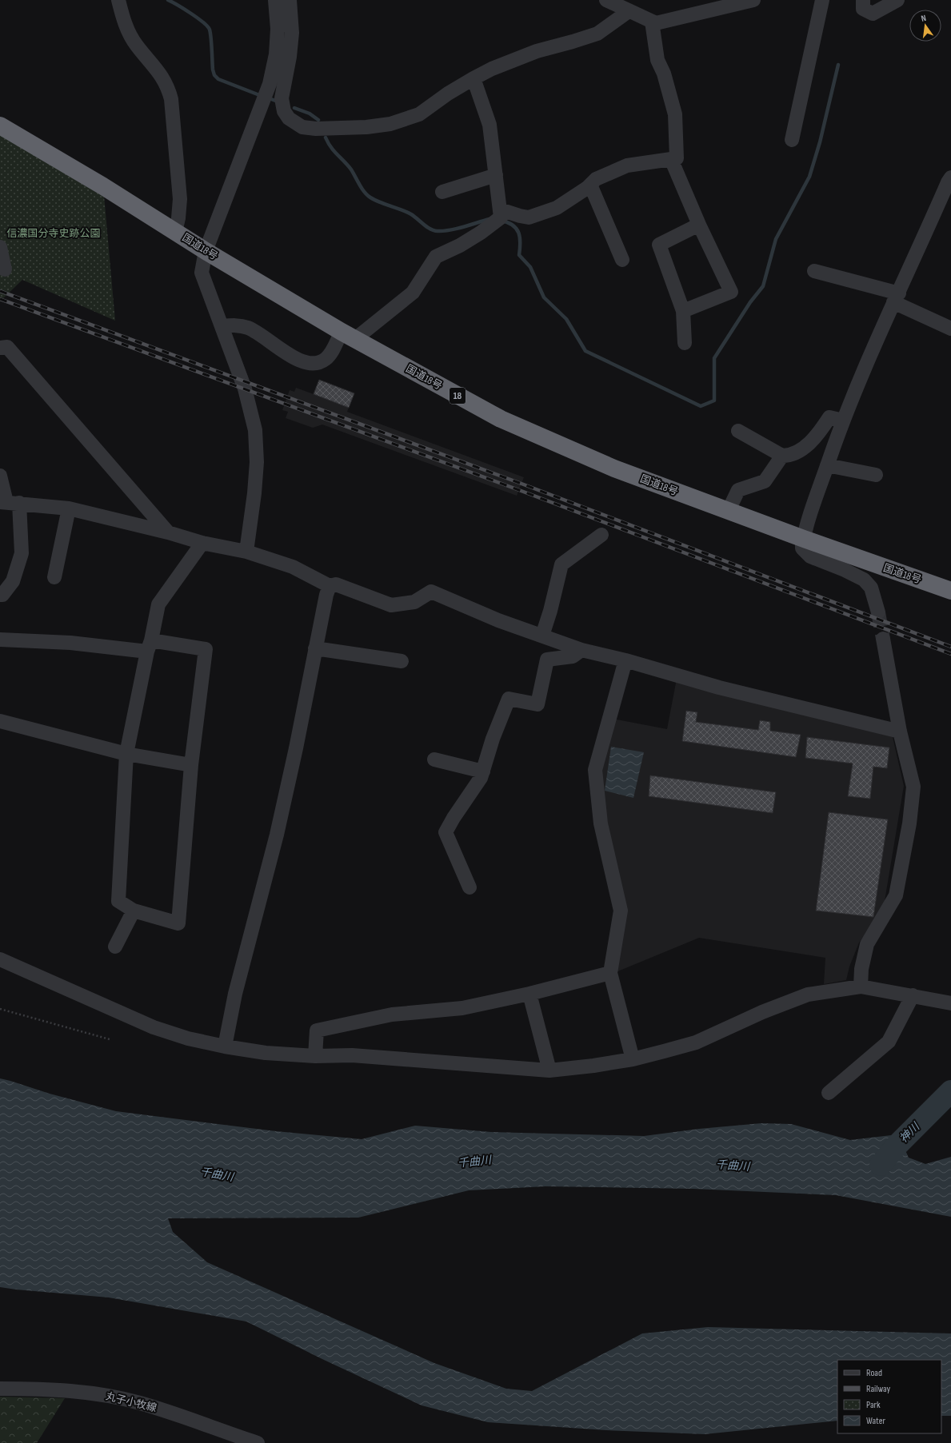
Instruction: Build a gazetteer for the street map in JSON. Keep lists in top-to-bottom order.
{
  "streets": {
    "highway": ["国道18号", "18"],
    "street": ["丸子小牧線"]
  },
  "water": ["神川", "千曲川"],
  "parks": ["信濃国分寺史跡公園"],
  "legend": [
    "Road",
    "Railway",
    "Park",
    "Water"
  ],
  "north": "top"
}
